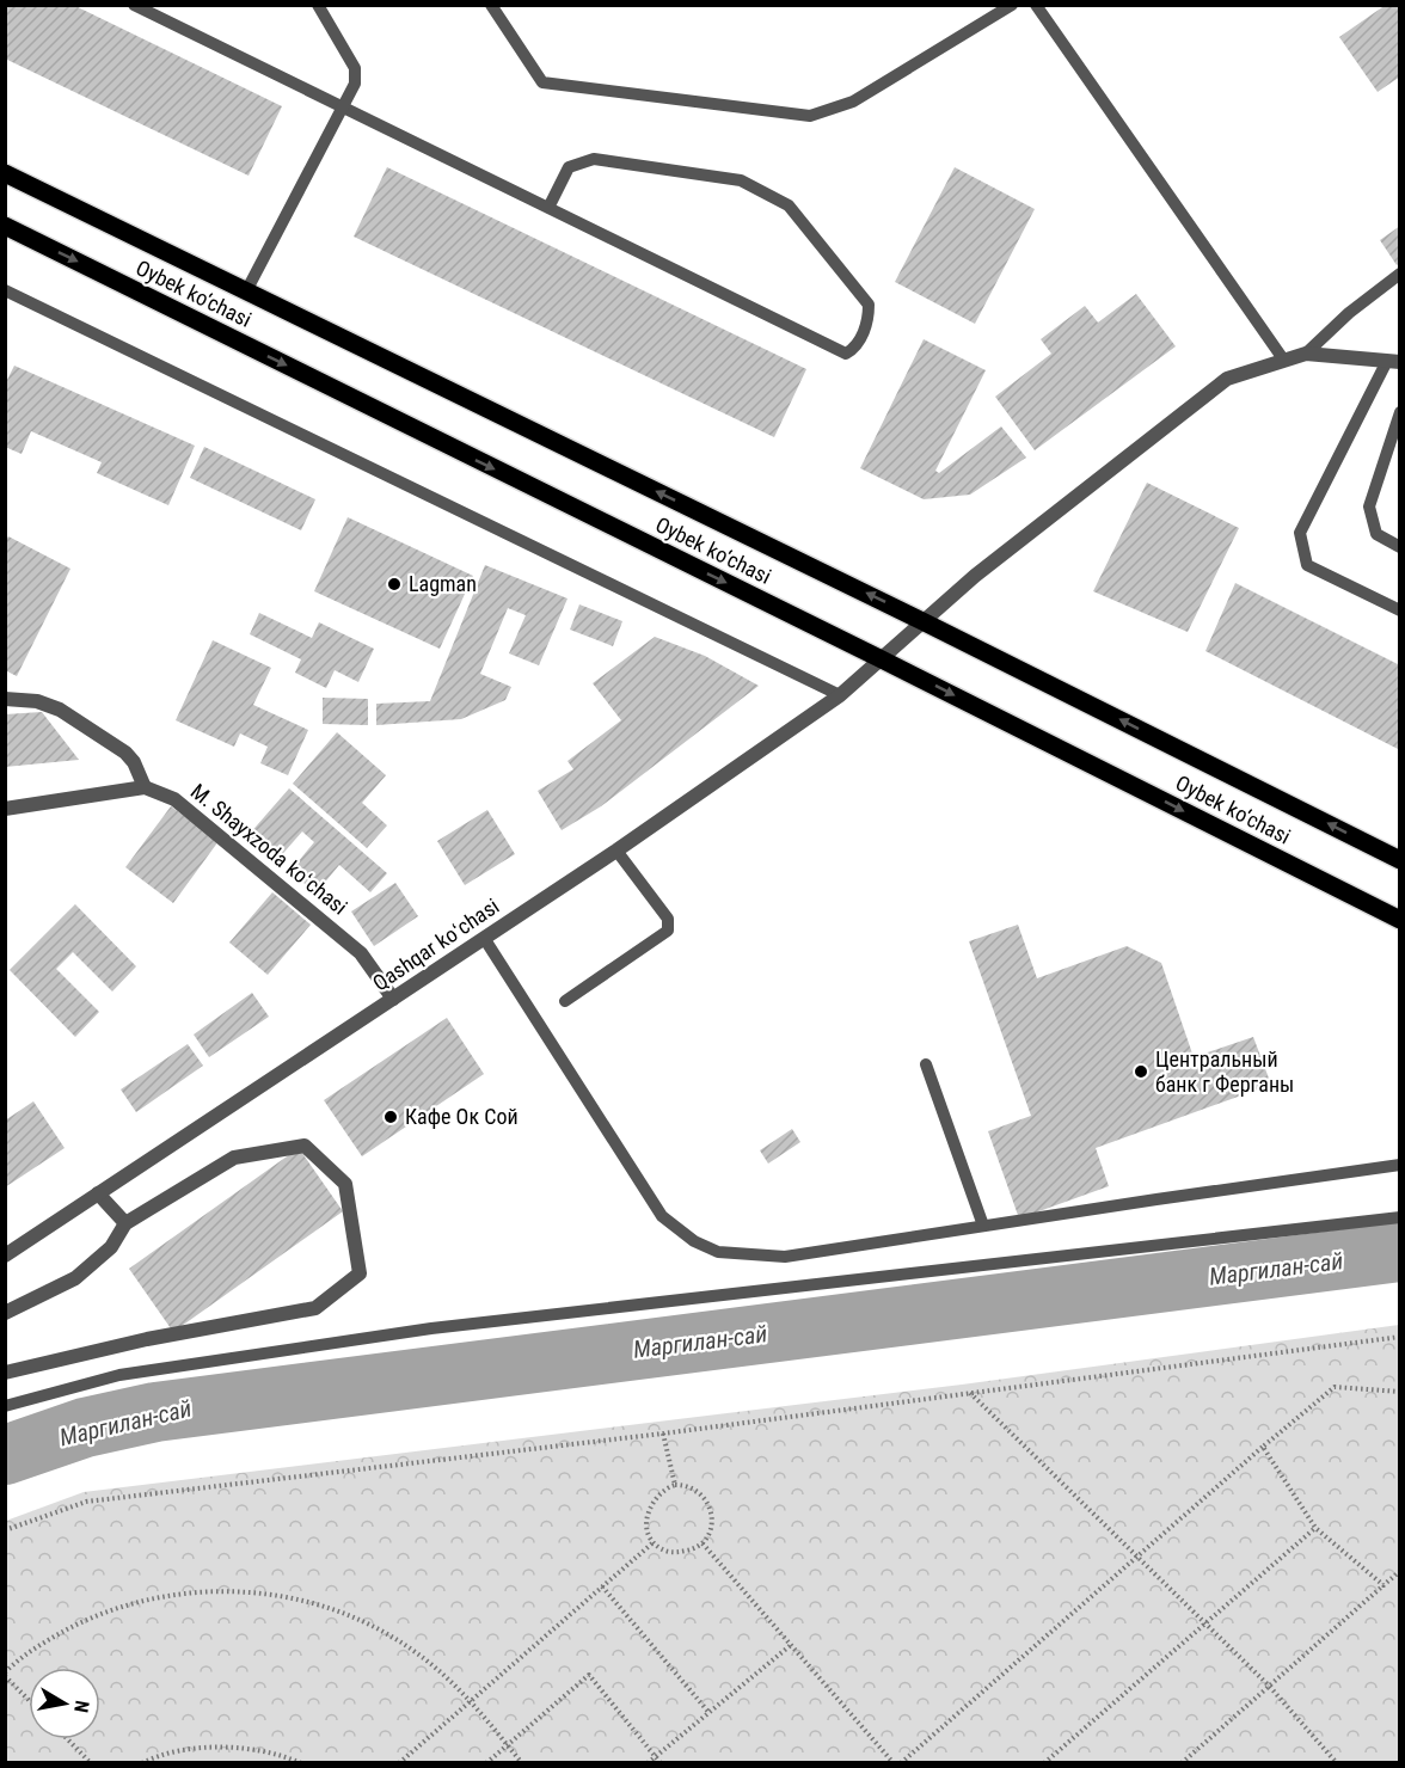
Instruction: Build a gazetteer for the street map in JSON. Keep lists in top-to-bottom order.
{
  "streets": {
    "main road": ["Oybek ko‘chasi"],
    "street": ["M. Shayxzoda koʻchasi", "Qashqar koʻchasi"]
  },
  "crossings": [
    ["Oybek ko‘chasi", "Qashqar koʻchasi"],
    ["M. Shayxzoda koʻchasi", "Qashqar koʻchasi"]
  ],
  "water": ["Маргилан-сай"],
  "places": ["Lagman", "Центральный банк г Ферганы", "Кафе Ок Сой"],
  "north": "right"
}
